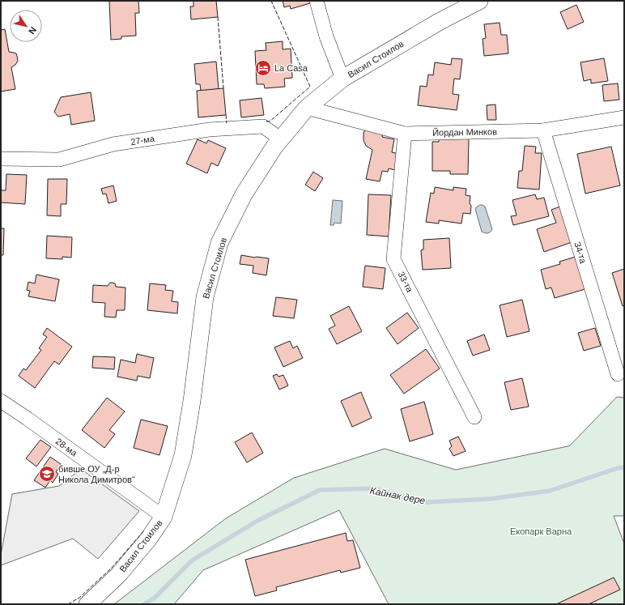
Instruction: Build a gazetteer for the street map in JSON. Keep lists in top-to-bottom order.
{
  "streets": {
    "street": [
      "Васил Стоилов",
      "Йордан Минков",
      "27-ма",
      "34-та",
      "33-та",
      "28-ма"
    ]
  },
  "crossings": [
    ["Васил Стоилов", "Йордан Минков"],
    ["Васил Стоилов", "27-ма"],
    ["Васил Стоилов", "28-ма"],
    ["Йордан Минков", "34-та"],
    ["Йордан Минков", "33-та"]
  ],
  "water": ["Кайнак дере"],
  "parks": ["Екопарк Варна"],
  "places": {
    "hotel": ["La Casa"],
    "school or university": ["бивше ОУ „Д-р Никола Димитров“"]
  },
  "north": "bottom right"
}
